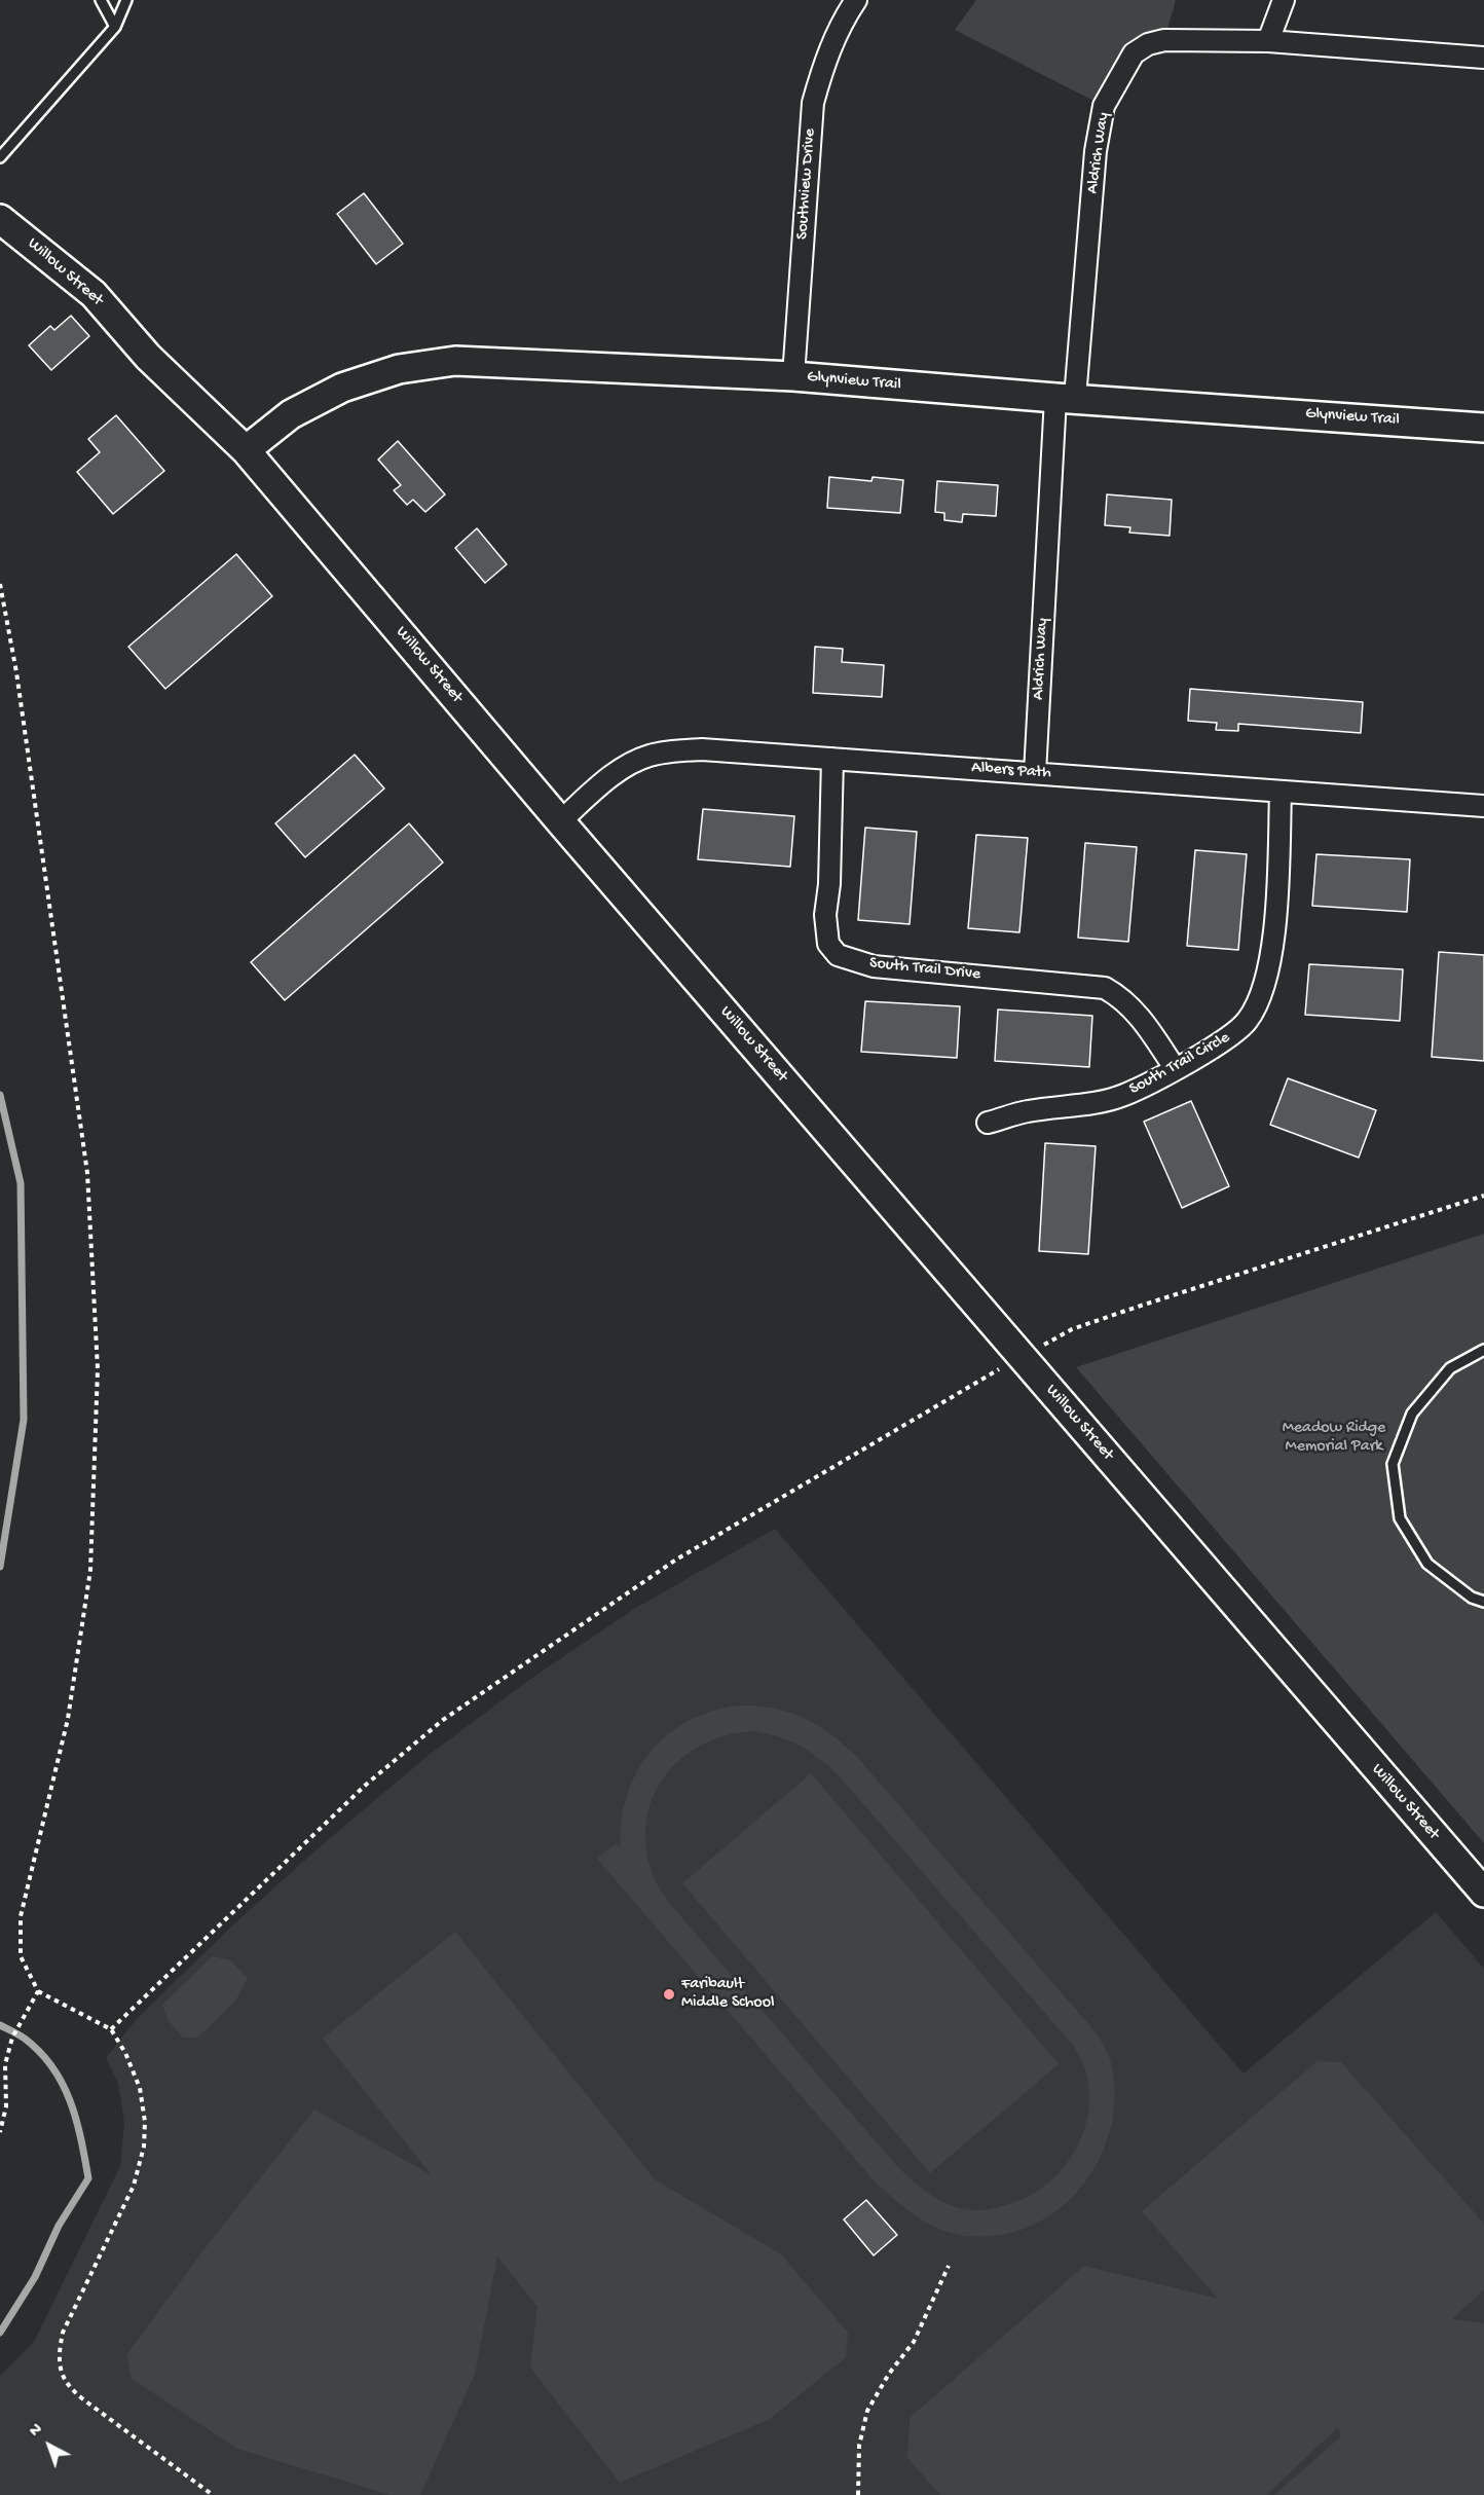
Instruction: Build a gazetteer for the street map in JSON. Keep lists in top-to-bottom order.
{
  "streets": {
    "street": [
      "Aldrich Way",
      "Southview Drive",
      "Willow Street",
      "Glynview Trail",
      "Albers Path",
      "South Trail Drive",
      "South Trail Circle"
    ]
  },
  "crossings": [
    ["Aldrich Way", "Glynview Trail"],
    ["Aldrich Way", "Albers Path"],
    ["Southview Drive", "Glynview Trail"],
    ["Willow Street", "Glynview Trail"],
    ["Willow Street", "Albers Path"],
    ["Albers Path", "South Trail Drive"],
    ["Albers Path", "South Trail Circle"],
    ["South Trail Drive", "South Trail Circle"]
  ],
  "parks": ["Meadow Ridge Memorial Park"],
  "places": ["Faribault Middle School"],
  "north": "top left"
}
